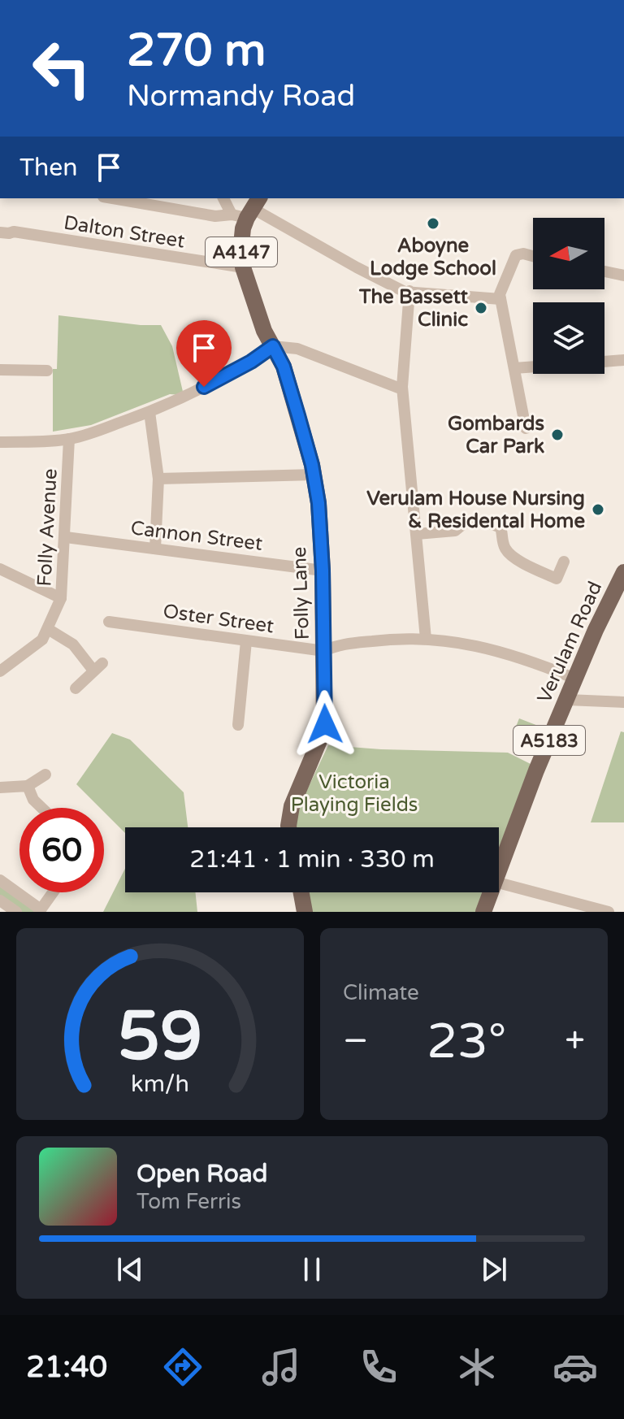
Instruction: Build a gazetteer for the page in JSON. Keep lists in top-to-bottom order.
{
  "streets": {
    "main road": [
      "A4147",
      "Folly Lane",
      "Verulam Road",
      "A5183"
    ],
    "street": [
      "Dalton Street",
      "Folly Avenue",
      "Cannon Street",
      "Oster Street"
    ]
  },
  "crossings": [
    ["Dalton Street", "A4147"],
    ["A4147", "Folly Lane"],
    ["Folly Avenue", "Cannon Street"],
    ["Cannon Street", "Folly Lane"],
    ["Folly Lane", "Oster Street"]
  ],
  "parks": ["Victoria Playing Fields"],
  "places": [
    "Aboyne Lodge School",
    "The Bassett Clinic",
    "Gombards Car Park",
    "Verulam House Nursing & Residental Home"
  ],
  "north": "left",
  "page": {
    "turn": ["270 m", "Normandy Road"],
    "then": "Then",
    "limit": "60",
    "trip": "21:41 · 1 min · 330 m",
    "tile": "Climate",
    "heat": ["−", "23°", "+"],
    "song": ["Open Road", "Tom Ferris"],
    "tabs": "21:40",
    "gauge": ["59", "km/h"]
  }
}
